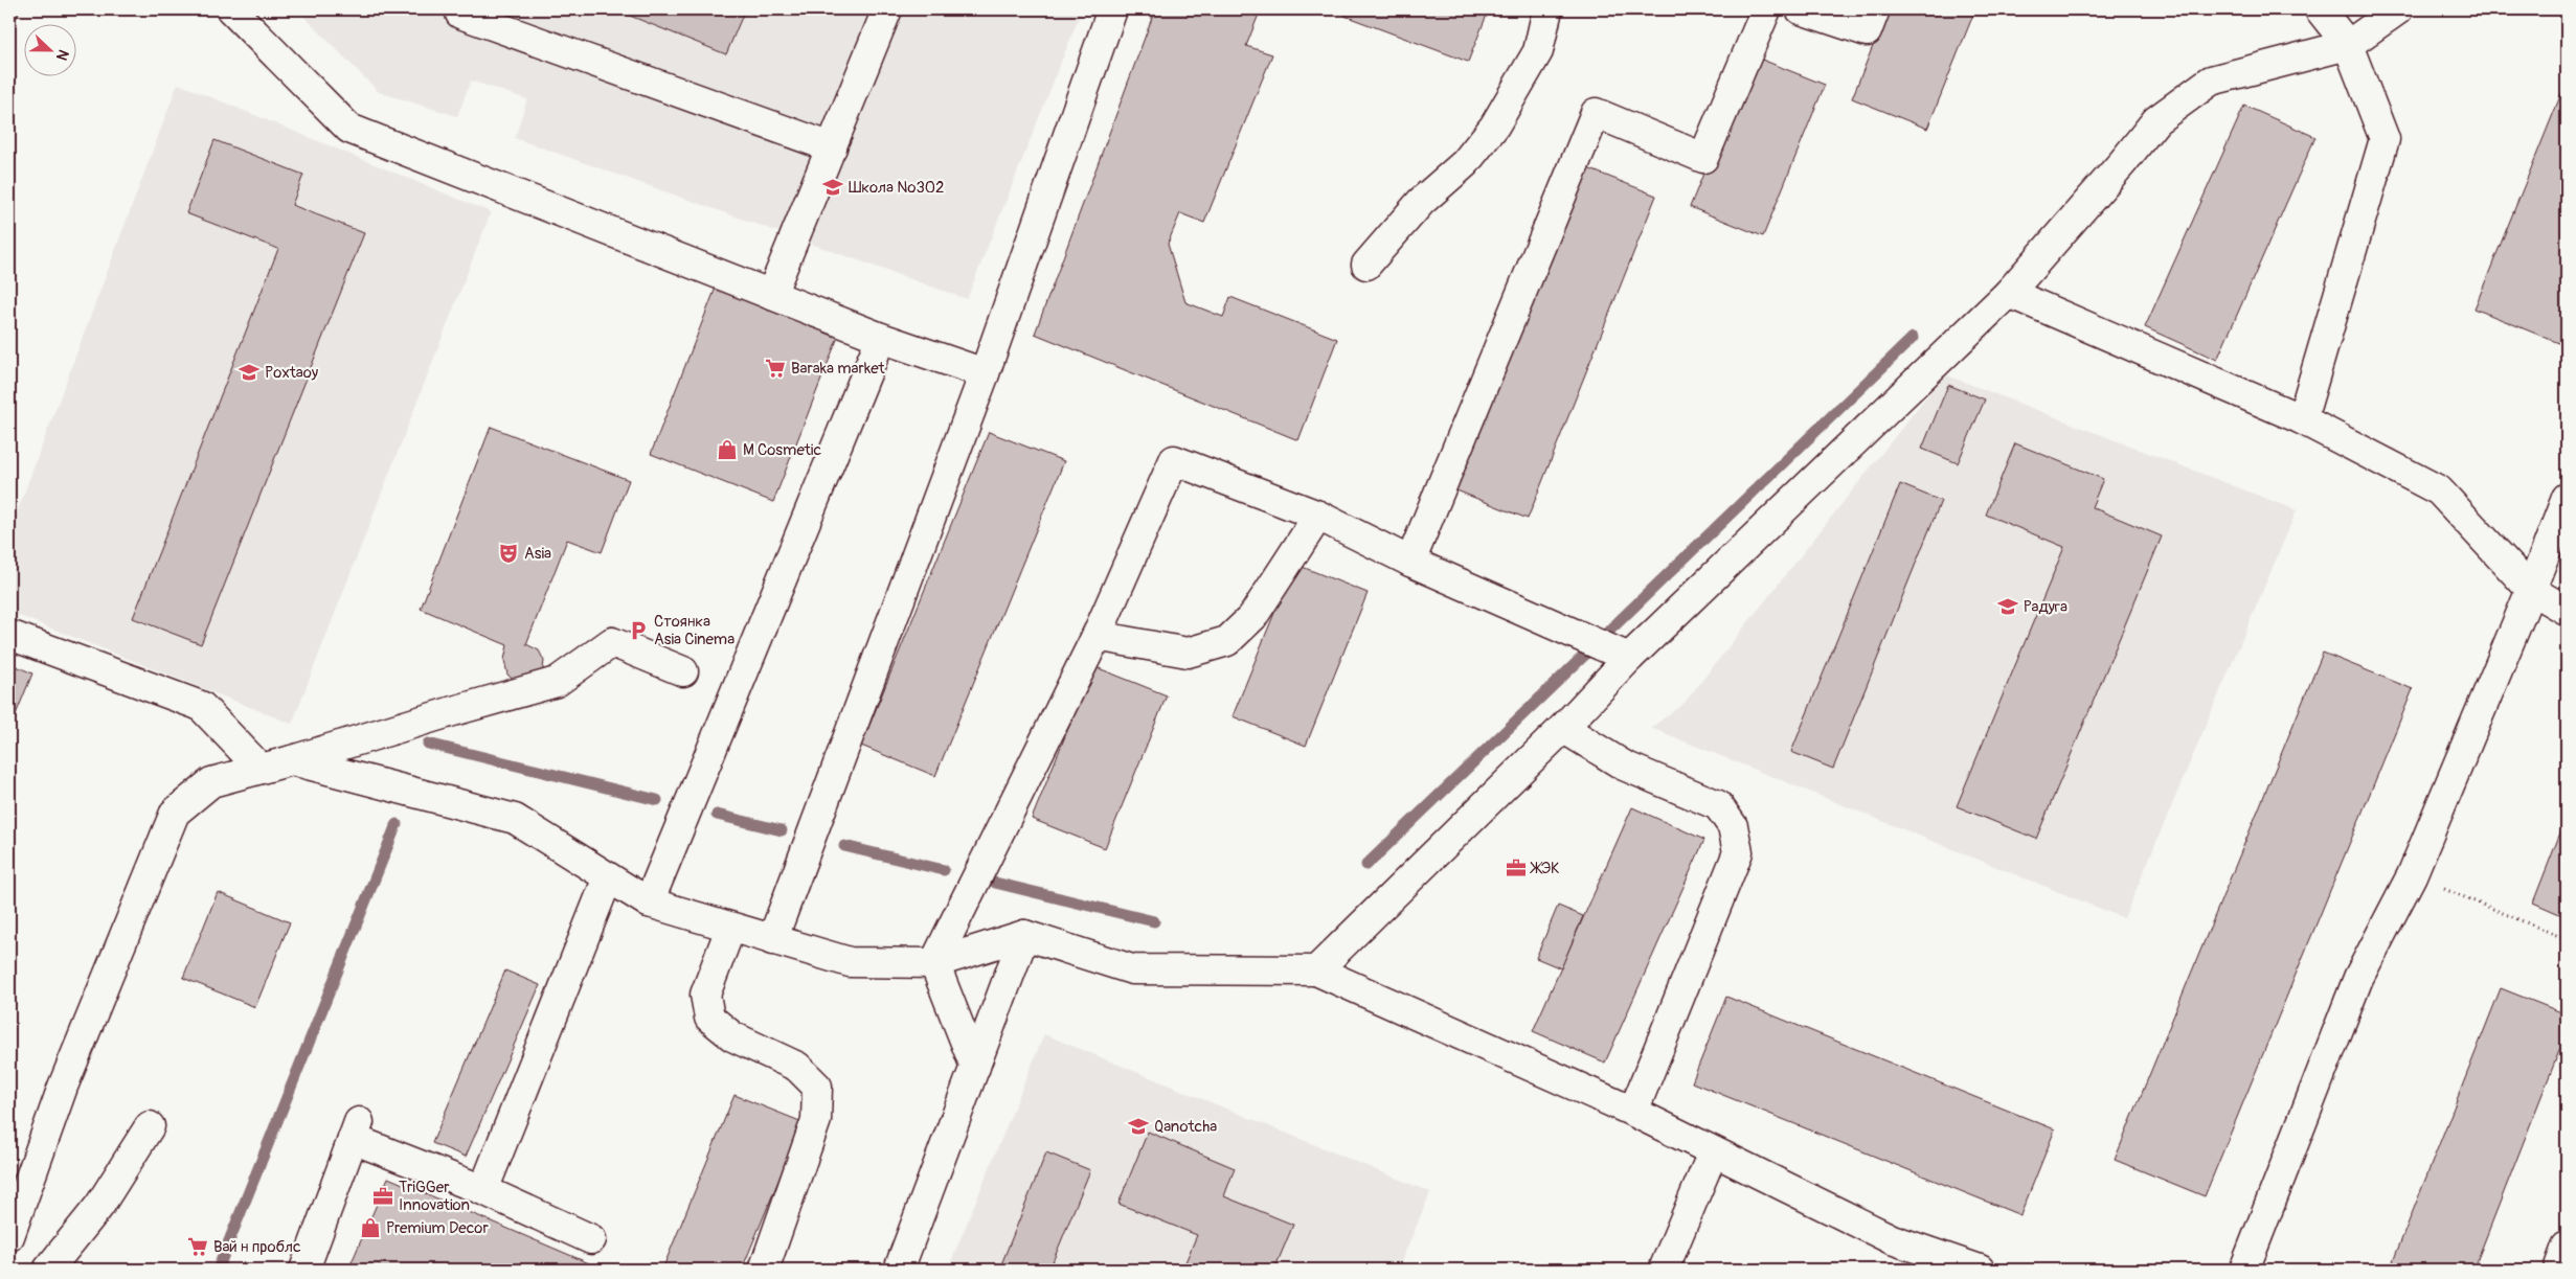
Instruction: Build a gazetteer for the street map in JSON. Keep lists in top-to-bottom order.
{
  "places": {
    "school or university": [
      "Школа №302",
      "Poxtaoy",
      "Радуга",
      "Qanotcha"
    ],
    "supermarket": ["Baraka market", "Вай н проблс"],
    "shop": ["M Cosmetic", "Premium Decor"],
    "theatre": ["Asia"],
    "parking": ["Стоянка Asia Cinema"],
    "office": ["ЖЭК", "TriGGer Innovation"]
  },
  "north": "right"
}
